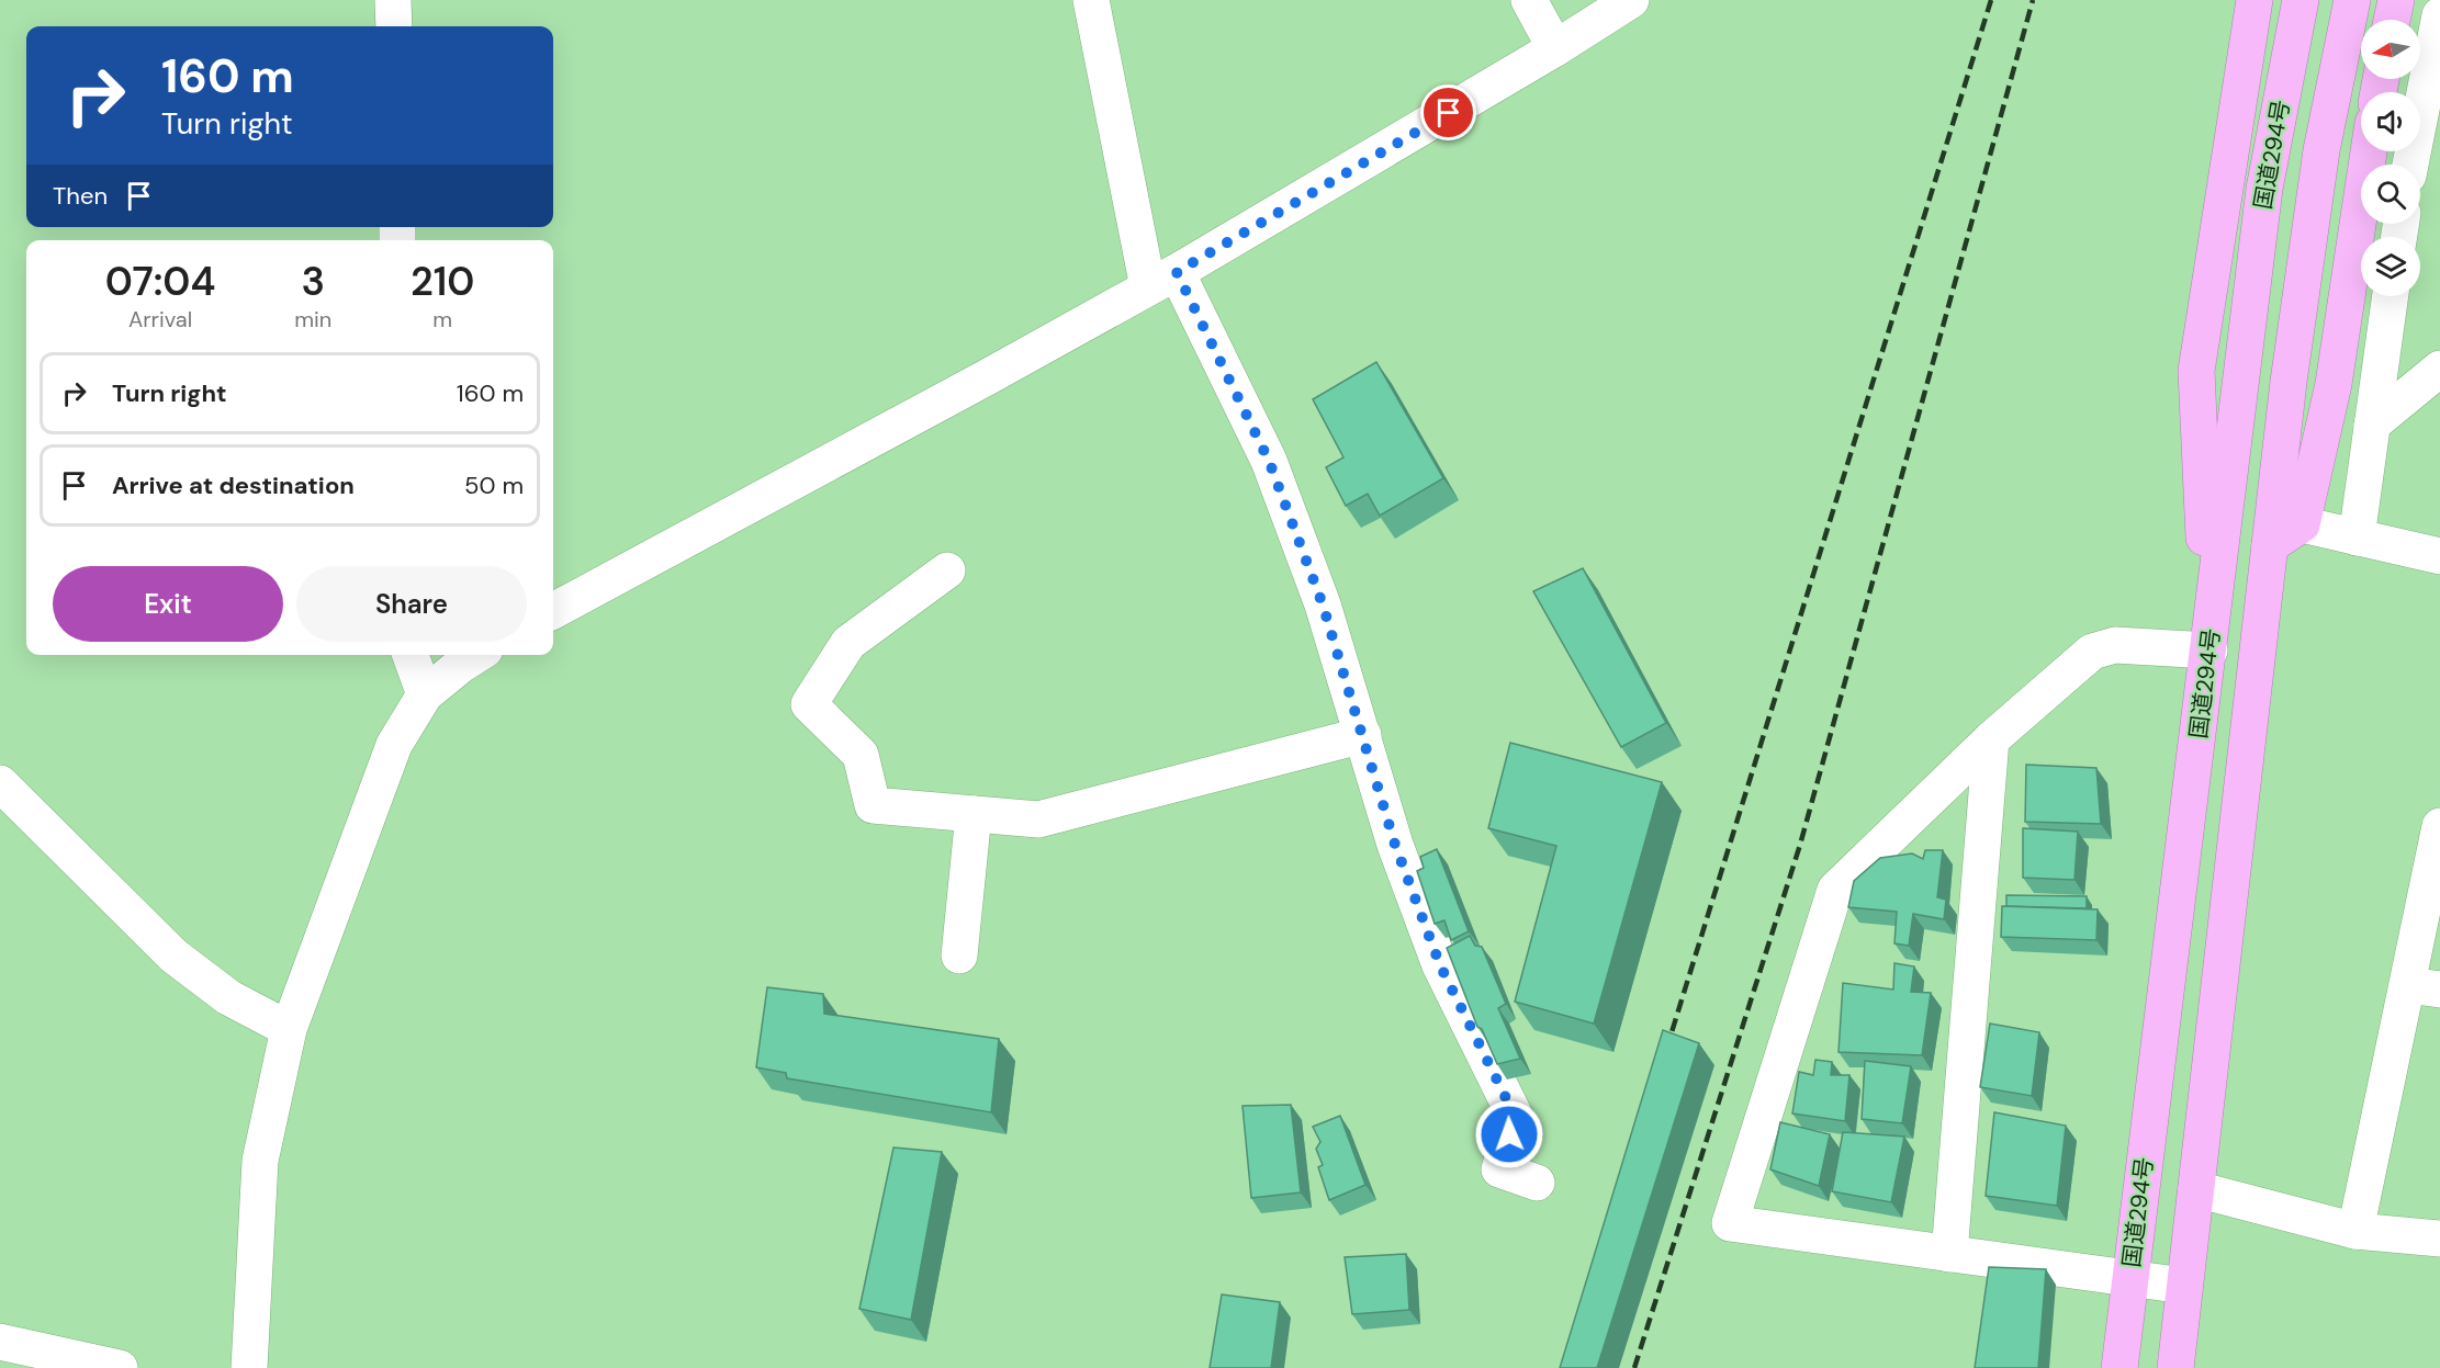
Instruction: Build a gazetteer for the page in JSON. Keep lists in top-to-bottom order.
{
  "streets": {
    "highway": ["国道294号"]
  },
  "north": "left",
  "page": {
    "turn": ["160 m", "Turn right"],
    "then": "Then",
    "eta": [
      "07:04",
      "Arrival",
      "3",
      "min",
      "210",
      "m"
    ],
    "list": [
      {
        "name": "Turn right",
        "value": "160 m"
      },
      {
        "name": "Arrive at destination",
        "value": "50 m"
      }
    ],
    "buttons": ["Exit", "Share"]
  }
}
